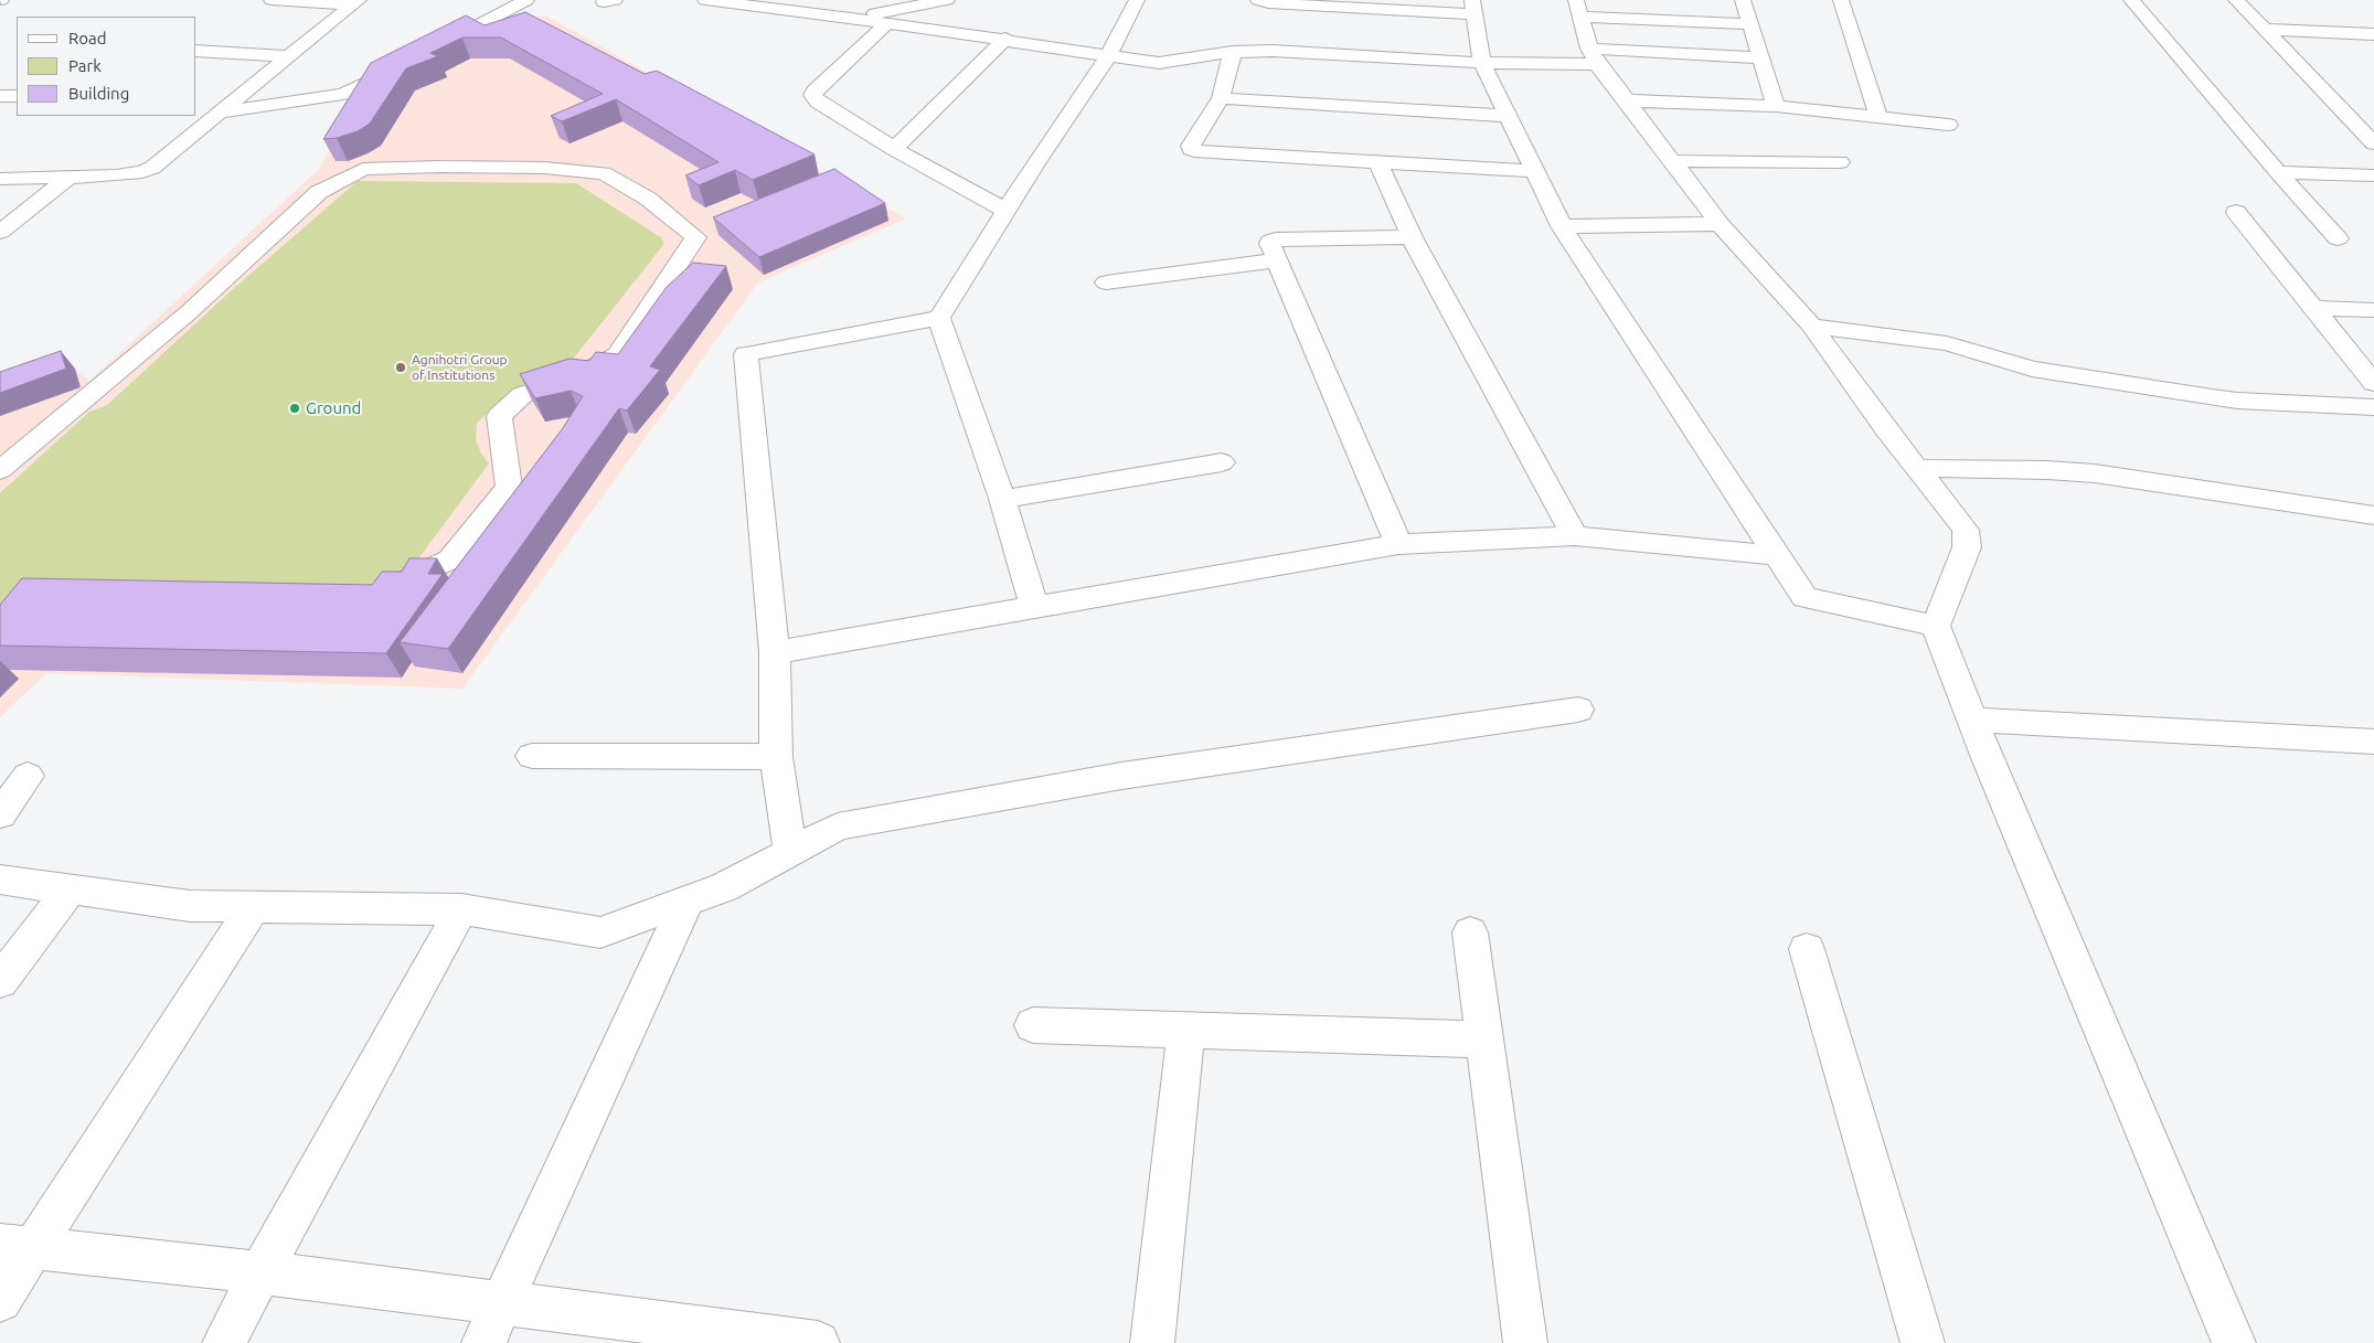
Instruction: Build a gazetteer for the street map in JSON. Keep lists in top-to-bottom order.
{
  "places": ["Agnihotri Group of Institutions", "Ground"],
  "legend": ["Road", "Park", "Building"]
}
